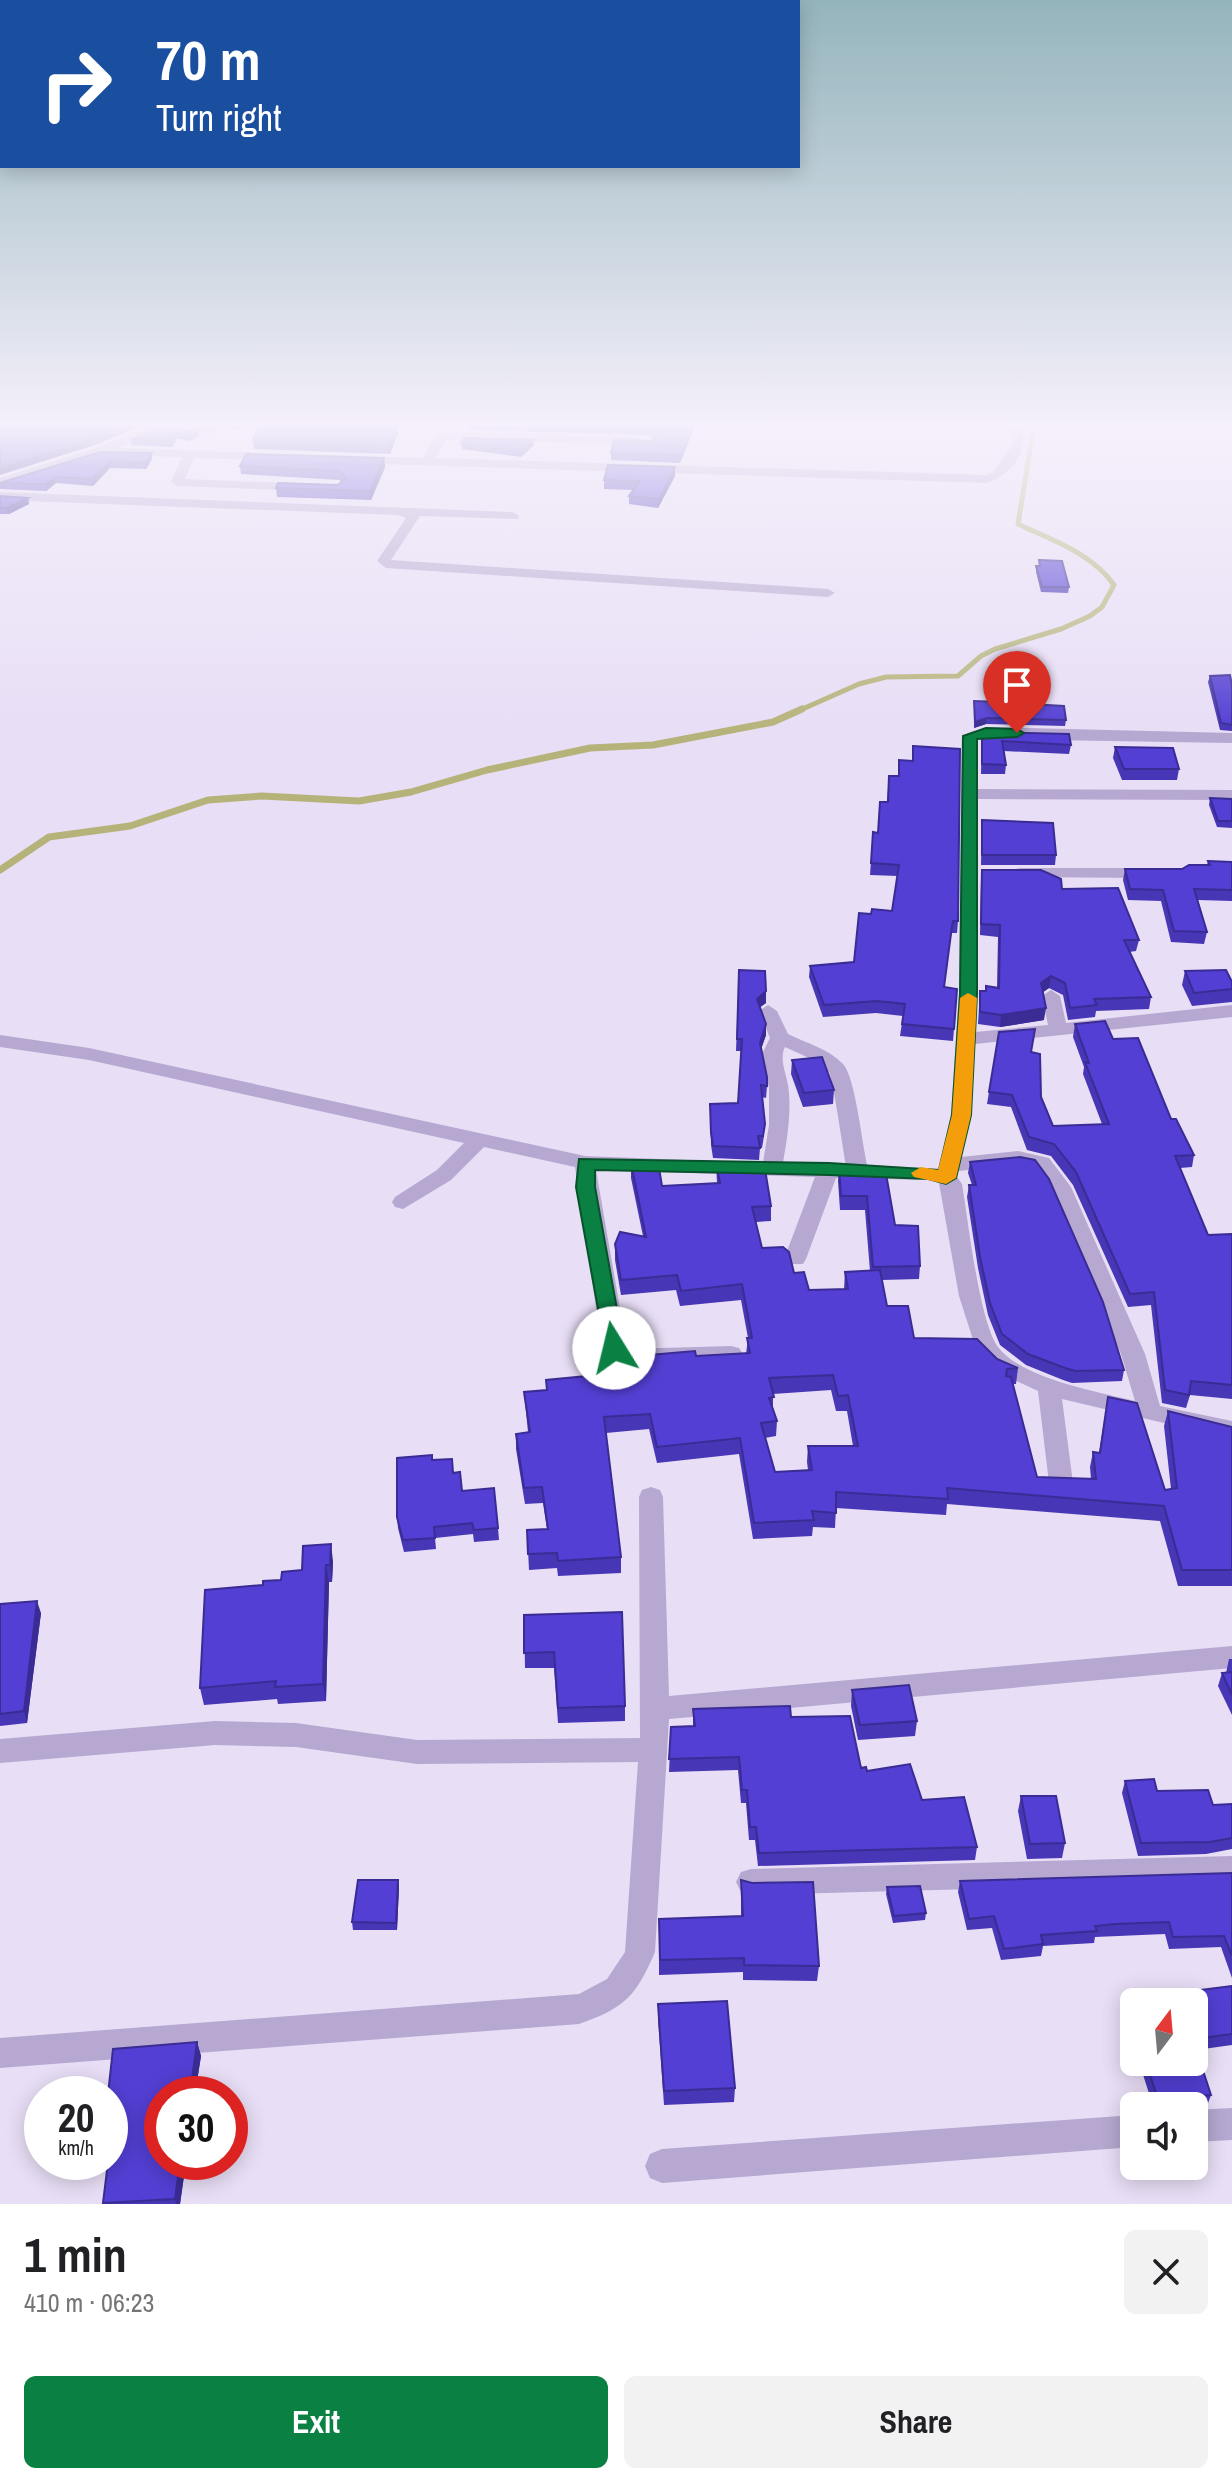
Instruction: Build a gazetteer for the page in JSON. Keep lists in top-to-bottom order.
{
  "north": "top",
  "page": {
    "turn": ["70 m", "Turn right"],
    "speed": "20 km/h",
    "limit": "30",
    "heading": ["1 min", "410 m · 06:23"],
    "buttons": ["Exit", "Share"]
  }
}
